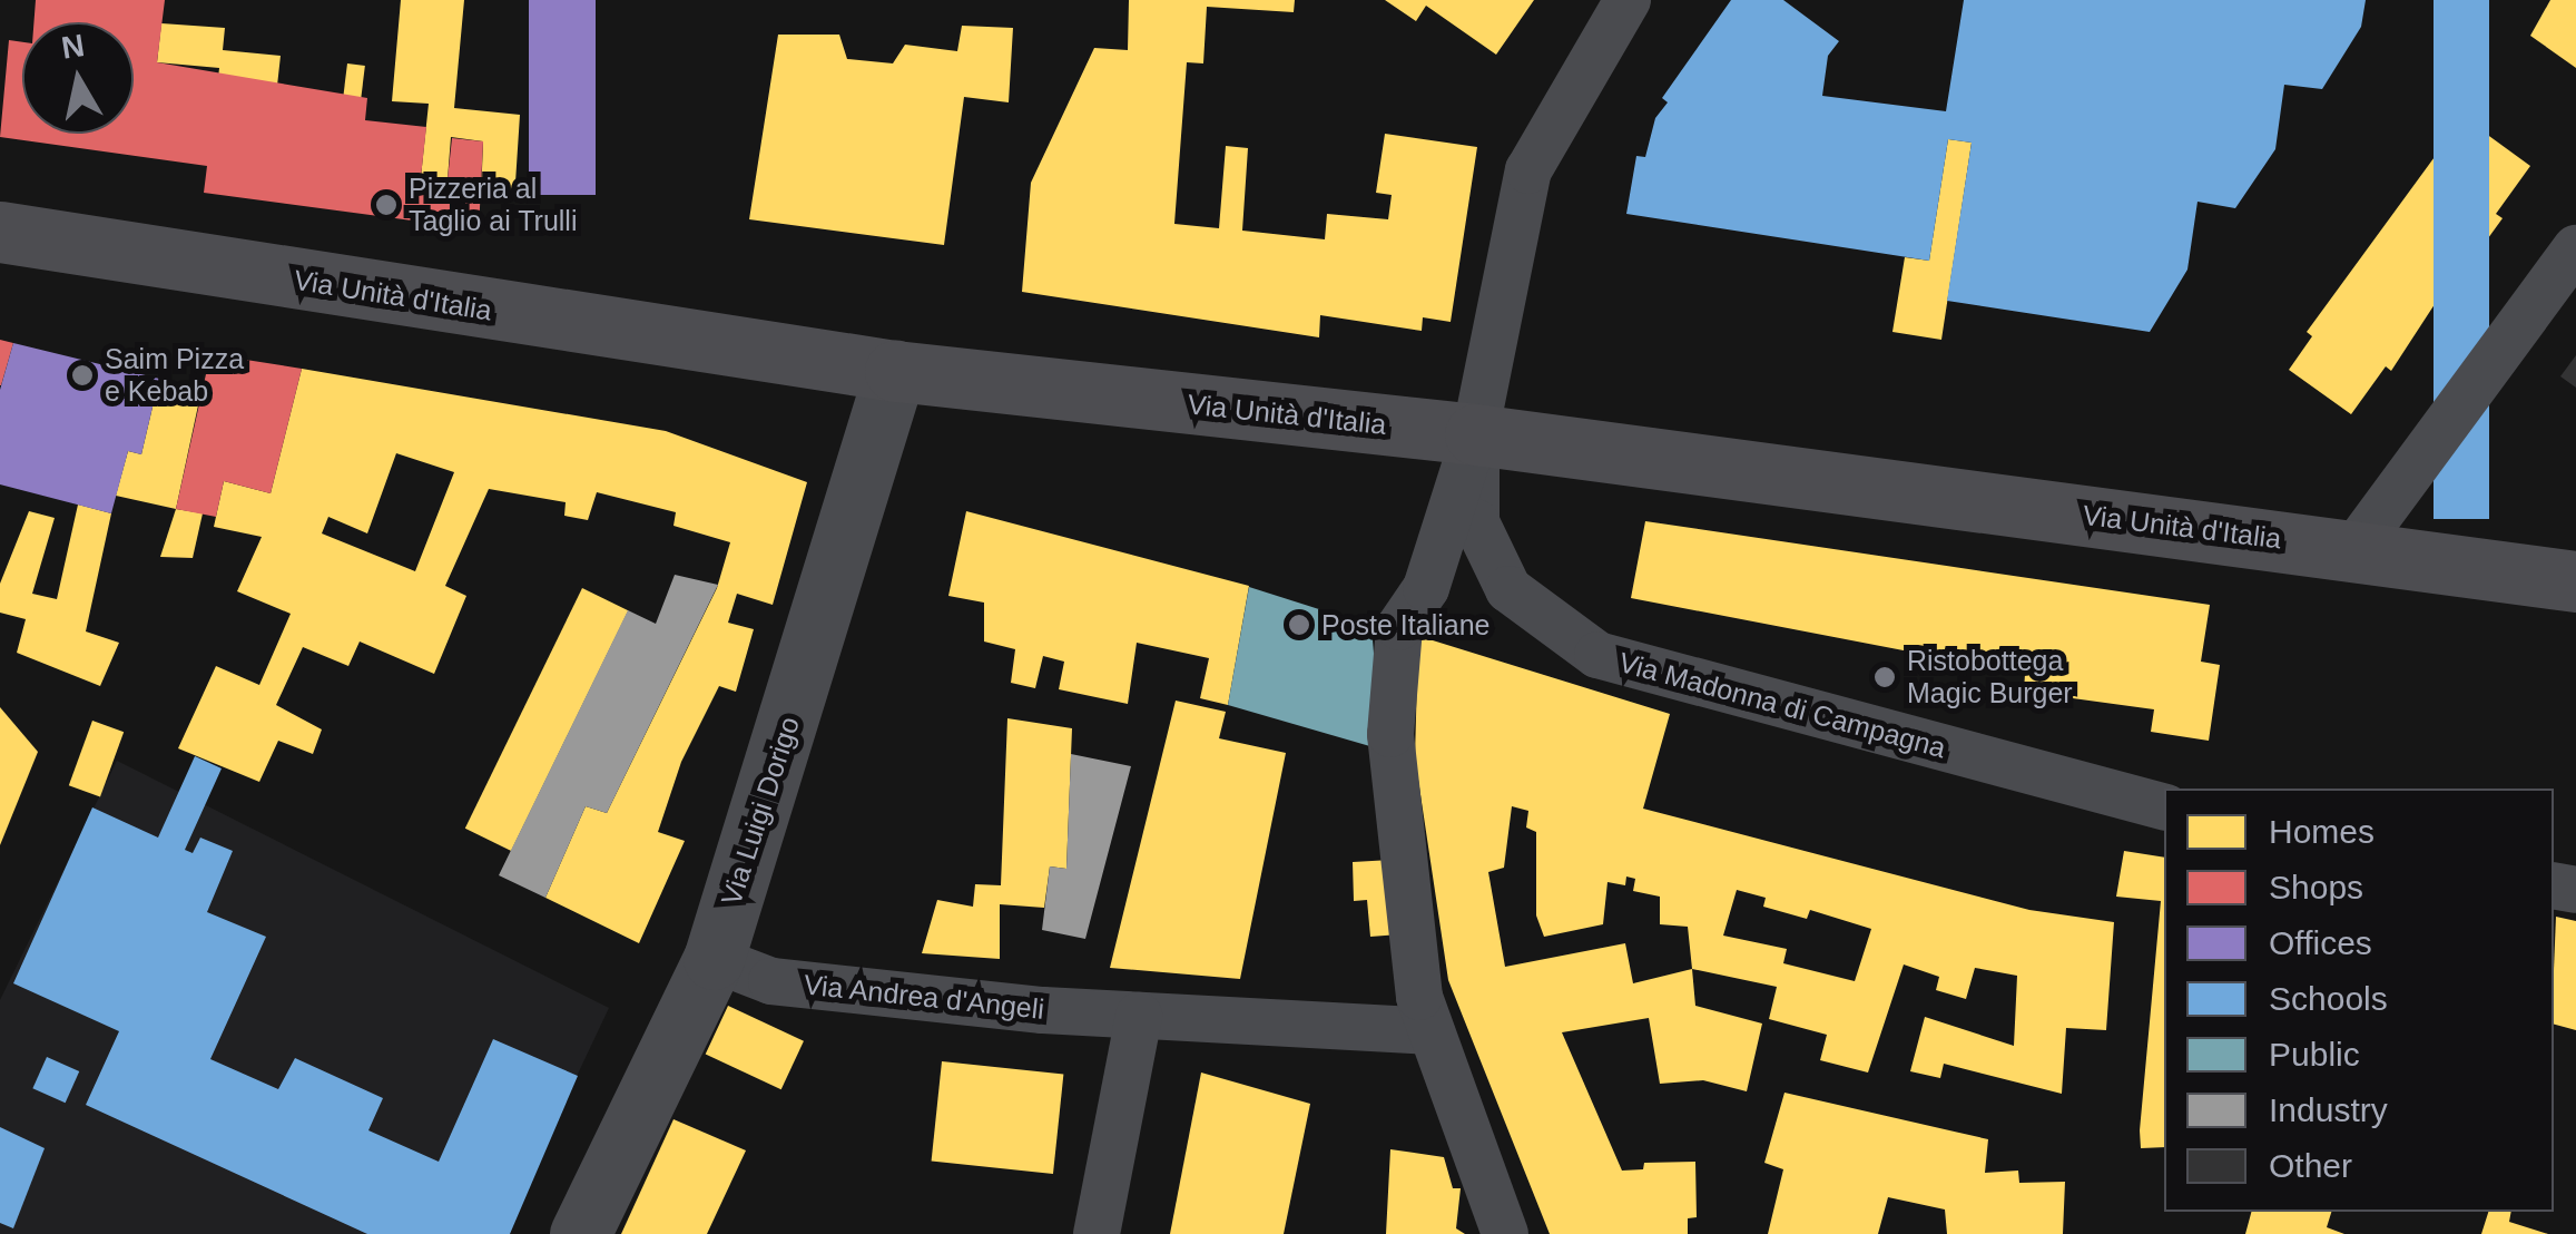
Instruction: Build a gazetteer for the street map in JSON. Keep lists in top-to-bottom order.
{
  "streets": {
    "main road": ["Via Unità d'Italia"],
    "street": ["Via Madonna di Campagna", "Via Luigi Dorigo", "Via Andrea d'Angeli"]
  },
  "crossings": [
    ["Via Unità d'Italia", "Via Madonna di Campagna"],
    ["Via Unità d'Italia", "Via Luigi Dorigo"],
    ["Via Luigi Dorigo", "Via Andrea d'Angeli"]
  ],
  "places": [
    "Pizzeria al Taglio ai Trulli",
    "Saim Pizza e Kebab",
    "Poste Italiane",
    "Ristobottega Magic Burger"
  ],
  "legend": [
    "Homes",
    "Shops",
    "Offices",
    "Schools",
    "Public",
    "Industry",
    "Other"
  ],
  "north": "top"
}
